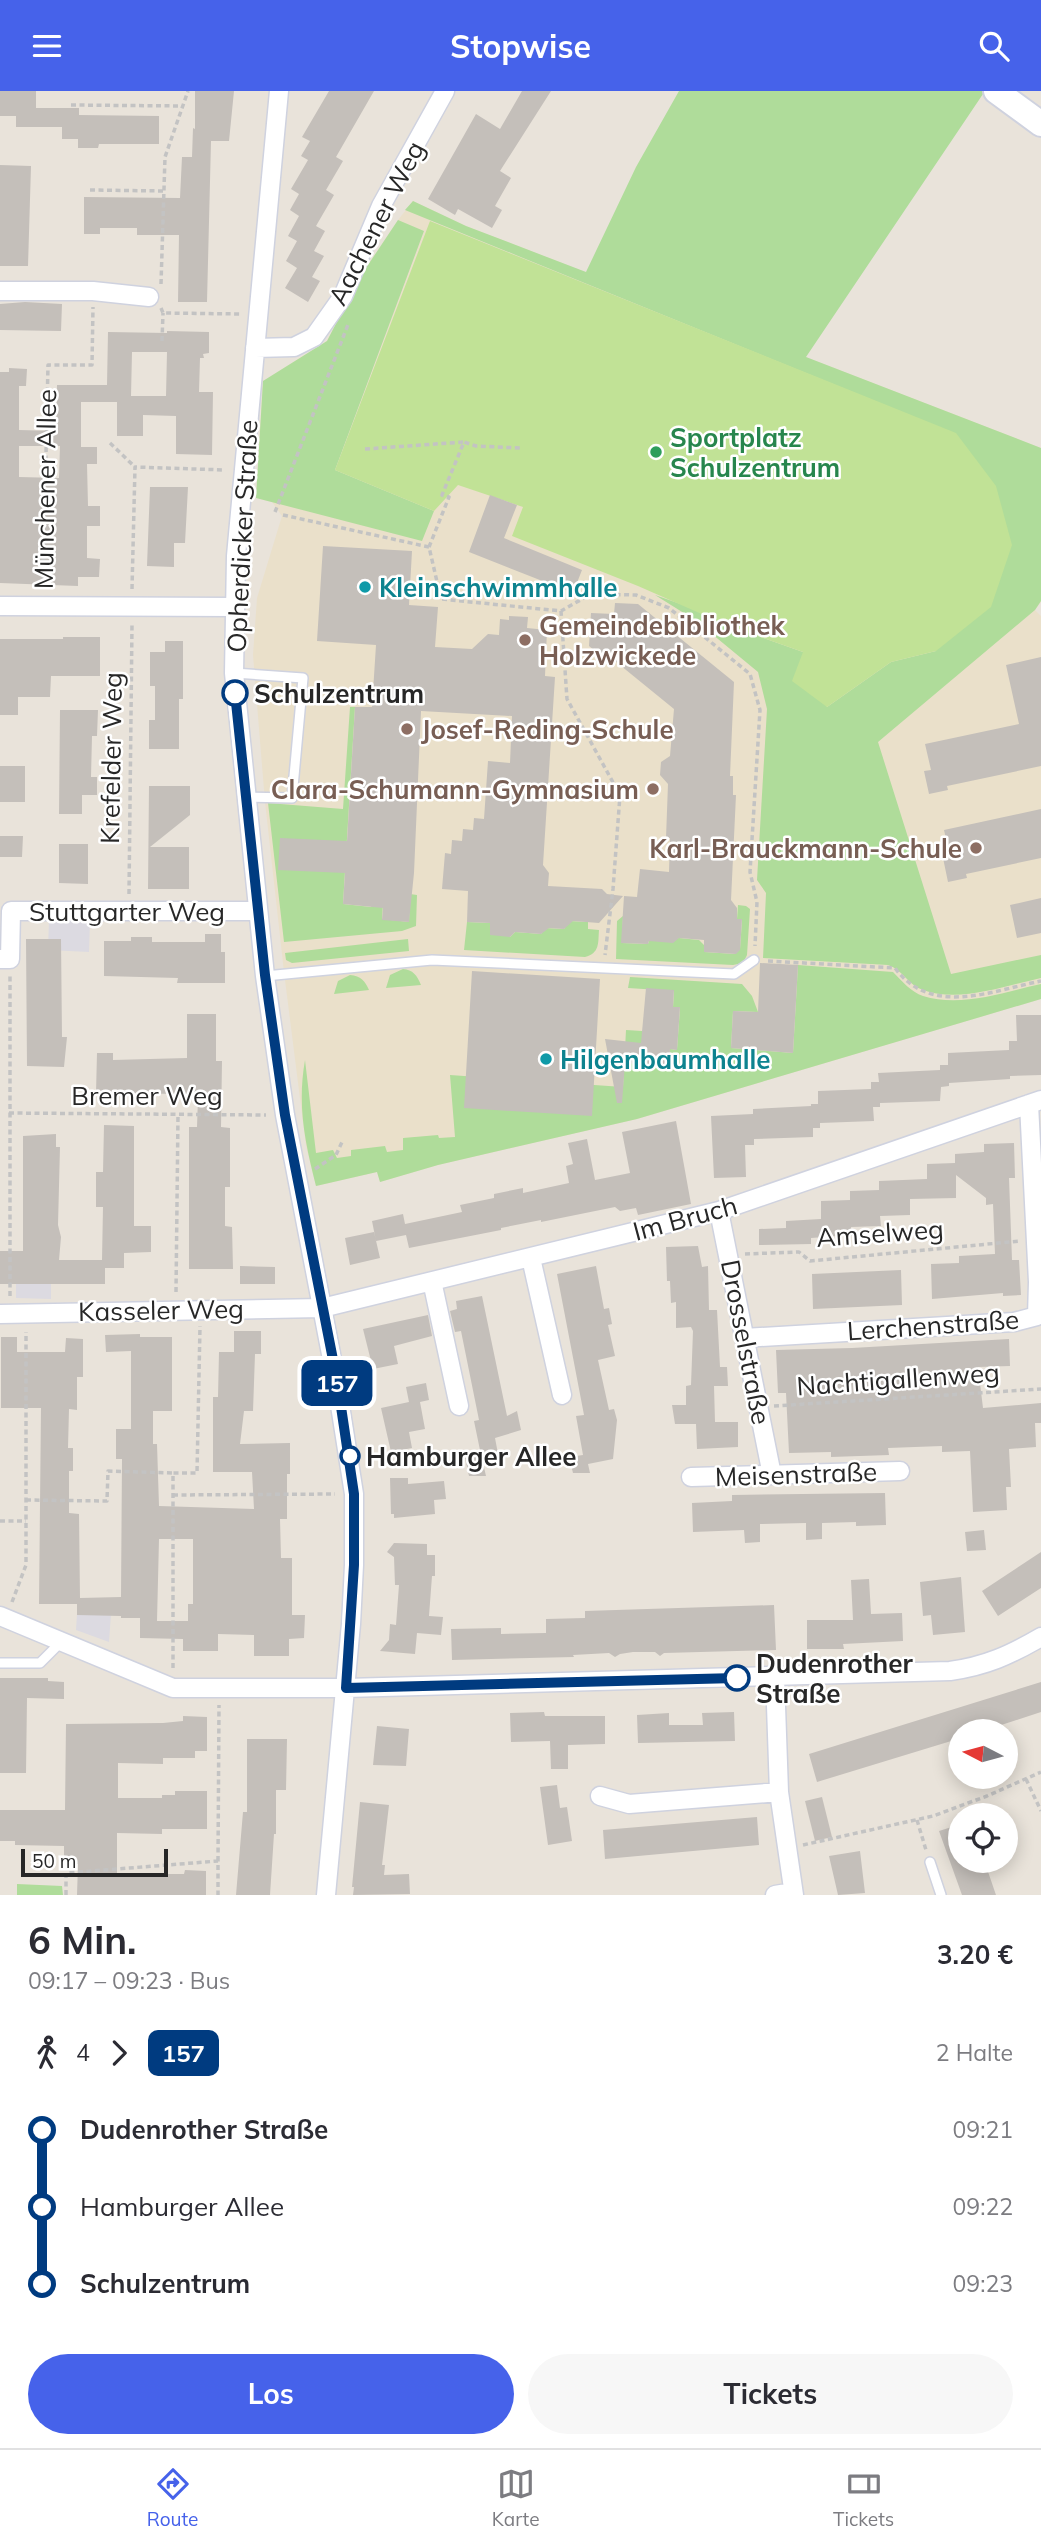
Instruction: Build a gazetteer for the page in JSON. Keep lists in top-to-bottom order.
{
  "streets": {
    "street": [
      "Aachener Weg",
      "Münchener Allee",
      "Opherdicker Straße",
      "Stuttgarter Weg",
      "Im Bruch",
      "Kasseler Weg",
      "Lerchenstraße",
      "Drosselstraße",
      "Meisenstraße"
    ],
    "path": [
      "Krefelder Weg",
      "Bremer Weg",
      "Amselweg",
      "Nachtigallenweg"
    ]
  },
  "crossings": [
    ["Aachener Weg", "Opherdicker Straße"],
    ["Münchener Allee", "Opherdicker Straße"],
    ["Münchener Allee", "Krefelder Weg"],
    ["Opherdicker Straße", "Stuttgarter Weg"],
    ["Opherdicker Straße", "Bremer Weg"],
    ["Opherdicker Straße", "Im Bruch"],
    ["Opherdicker Straße", "Kasseler Weg"],
    ["Krefelder Weg", "Stuttgarter Weg"],
    ["Im Bruch", "Kasseler Weg"],
    ["Im Bruch", "Lerchenstraße"],
    ["Im Bruch", "Drosselstraße"],
    ["Amselweg", "Lerchenstraße"],
    ["Amselweg", "Drosselstraße"],
    ["Lerchenstraße", "Drosselstraße"],
    ["Drosselstraße", "Nachtigallenweg"],
    ["Drosselstraße", "Meisenstraße"]
  ],
  "places": [
    "Sportplatz Schulzentrum",
    "Kleinschwimmhalle",
    "Gemeindebibliothek Holzwickede",
    "Schulzentrum",
    "Josef-Reding-Schule",
    "Clara-Schumann-Gymnasium",
    "Karl-Brauckmann-Schule",
    "Hilgenbaumhalle",
    "Hamburger Allee",
    "Dudenrother Straße"
  ],
  "lines": ["bus line 157"],
  "scale_bar": "50 m",
  "north": "left",
  "page": {
    "header": "Stopwise",
    "on_map": "157",
    "scale": "50 m",
    "heading": ["6 Min.", "09:17 – 09:23 · Bus", "3.20 €"],
    "legs": ["4", "157", "2 Halte"],
    "list": [
      {
        "name": "Dudenrother Straße",
        "value": "09:21"
      },
      {
        "name": "Hamburger Allee",
        "value": "09:22"
      },
      {
        "name": "Schulzentrum",
        "value": "09:23"
      }
    ],
    "buttons": ["Los", "Tickets"],
    "tabs": ["Route", "Karte", "Tickets"]
  }
}
